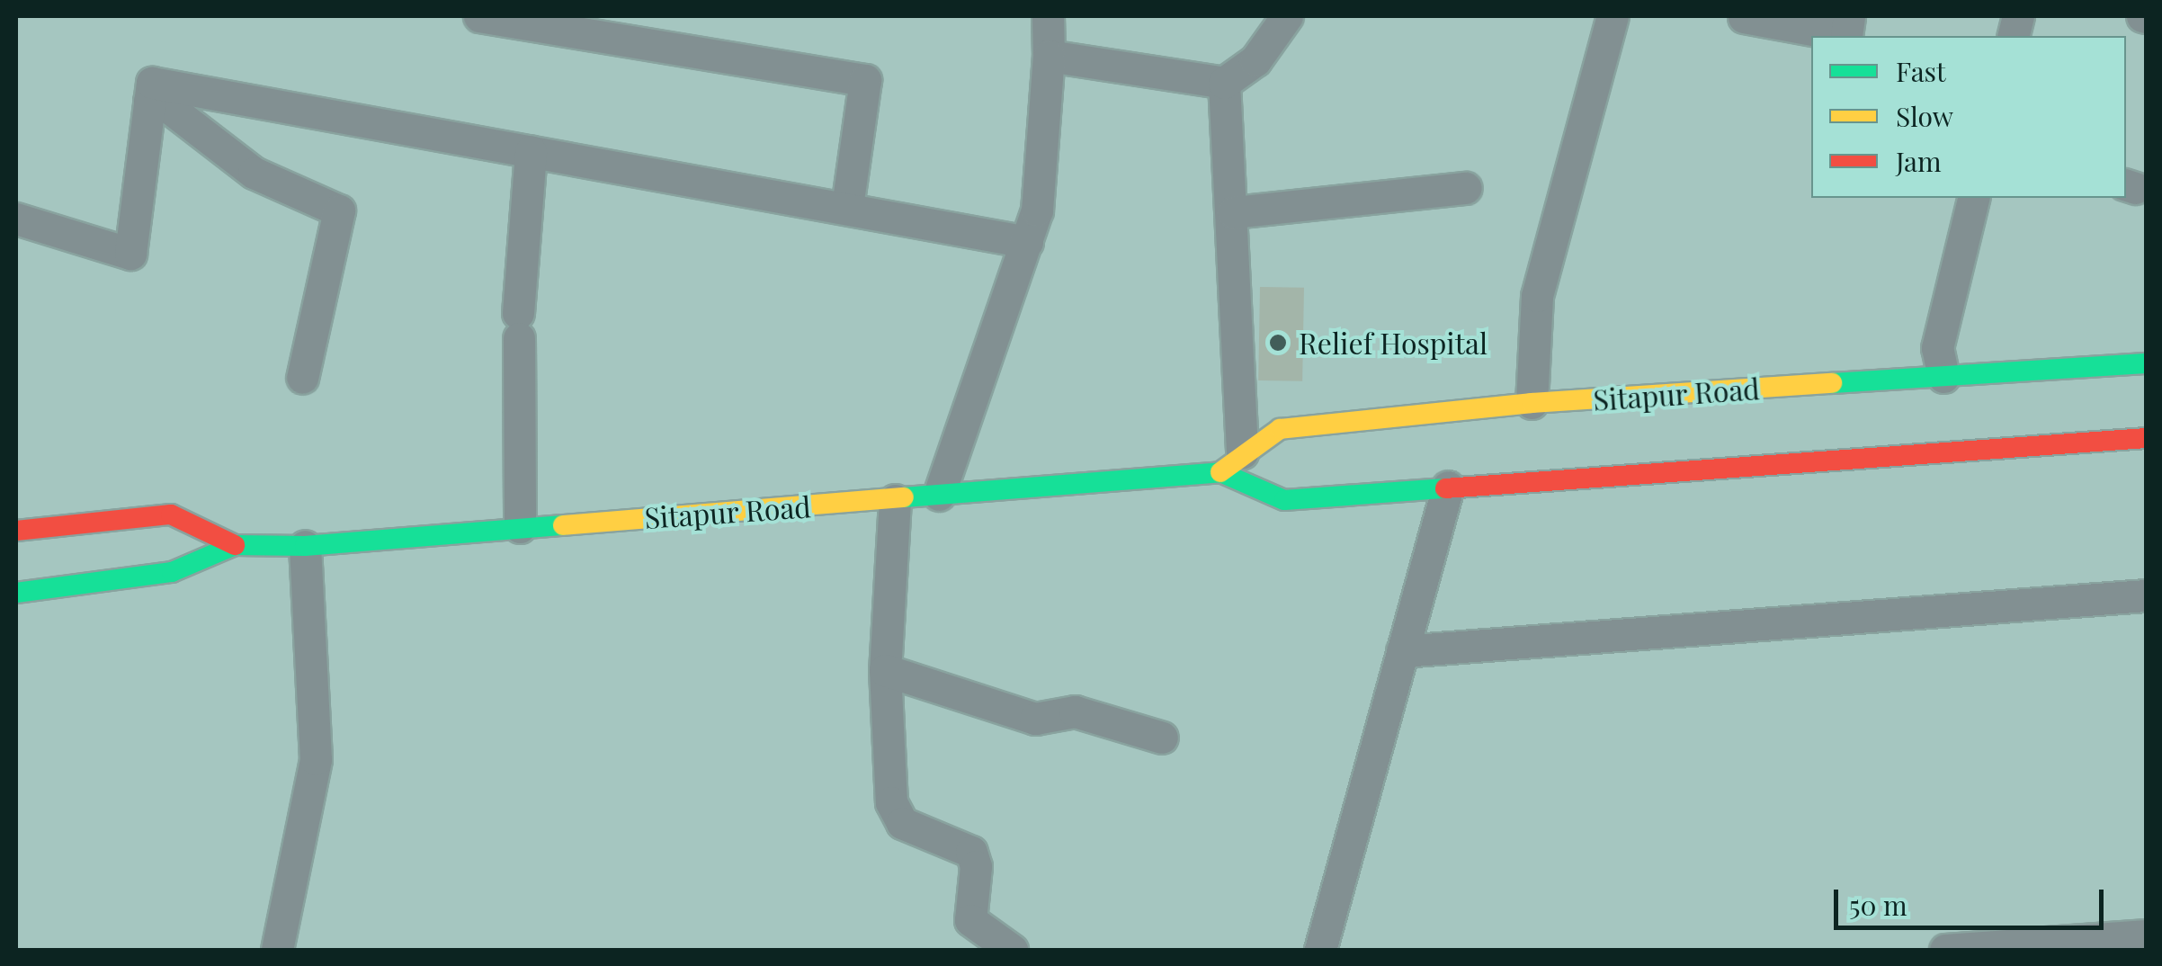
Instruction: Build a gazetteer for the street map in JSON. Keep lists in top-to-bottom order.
{
  "streets": {
    "main road": ["Sitapur Road"]
  },
  "places": ["Relief Hospital"],
  "legend": ["Fast", "Slow", "Jam"],
  "scale_bar": "50 m"
}
